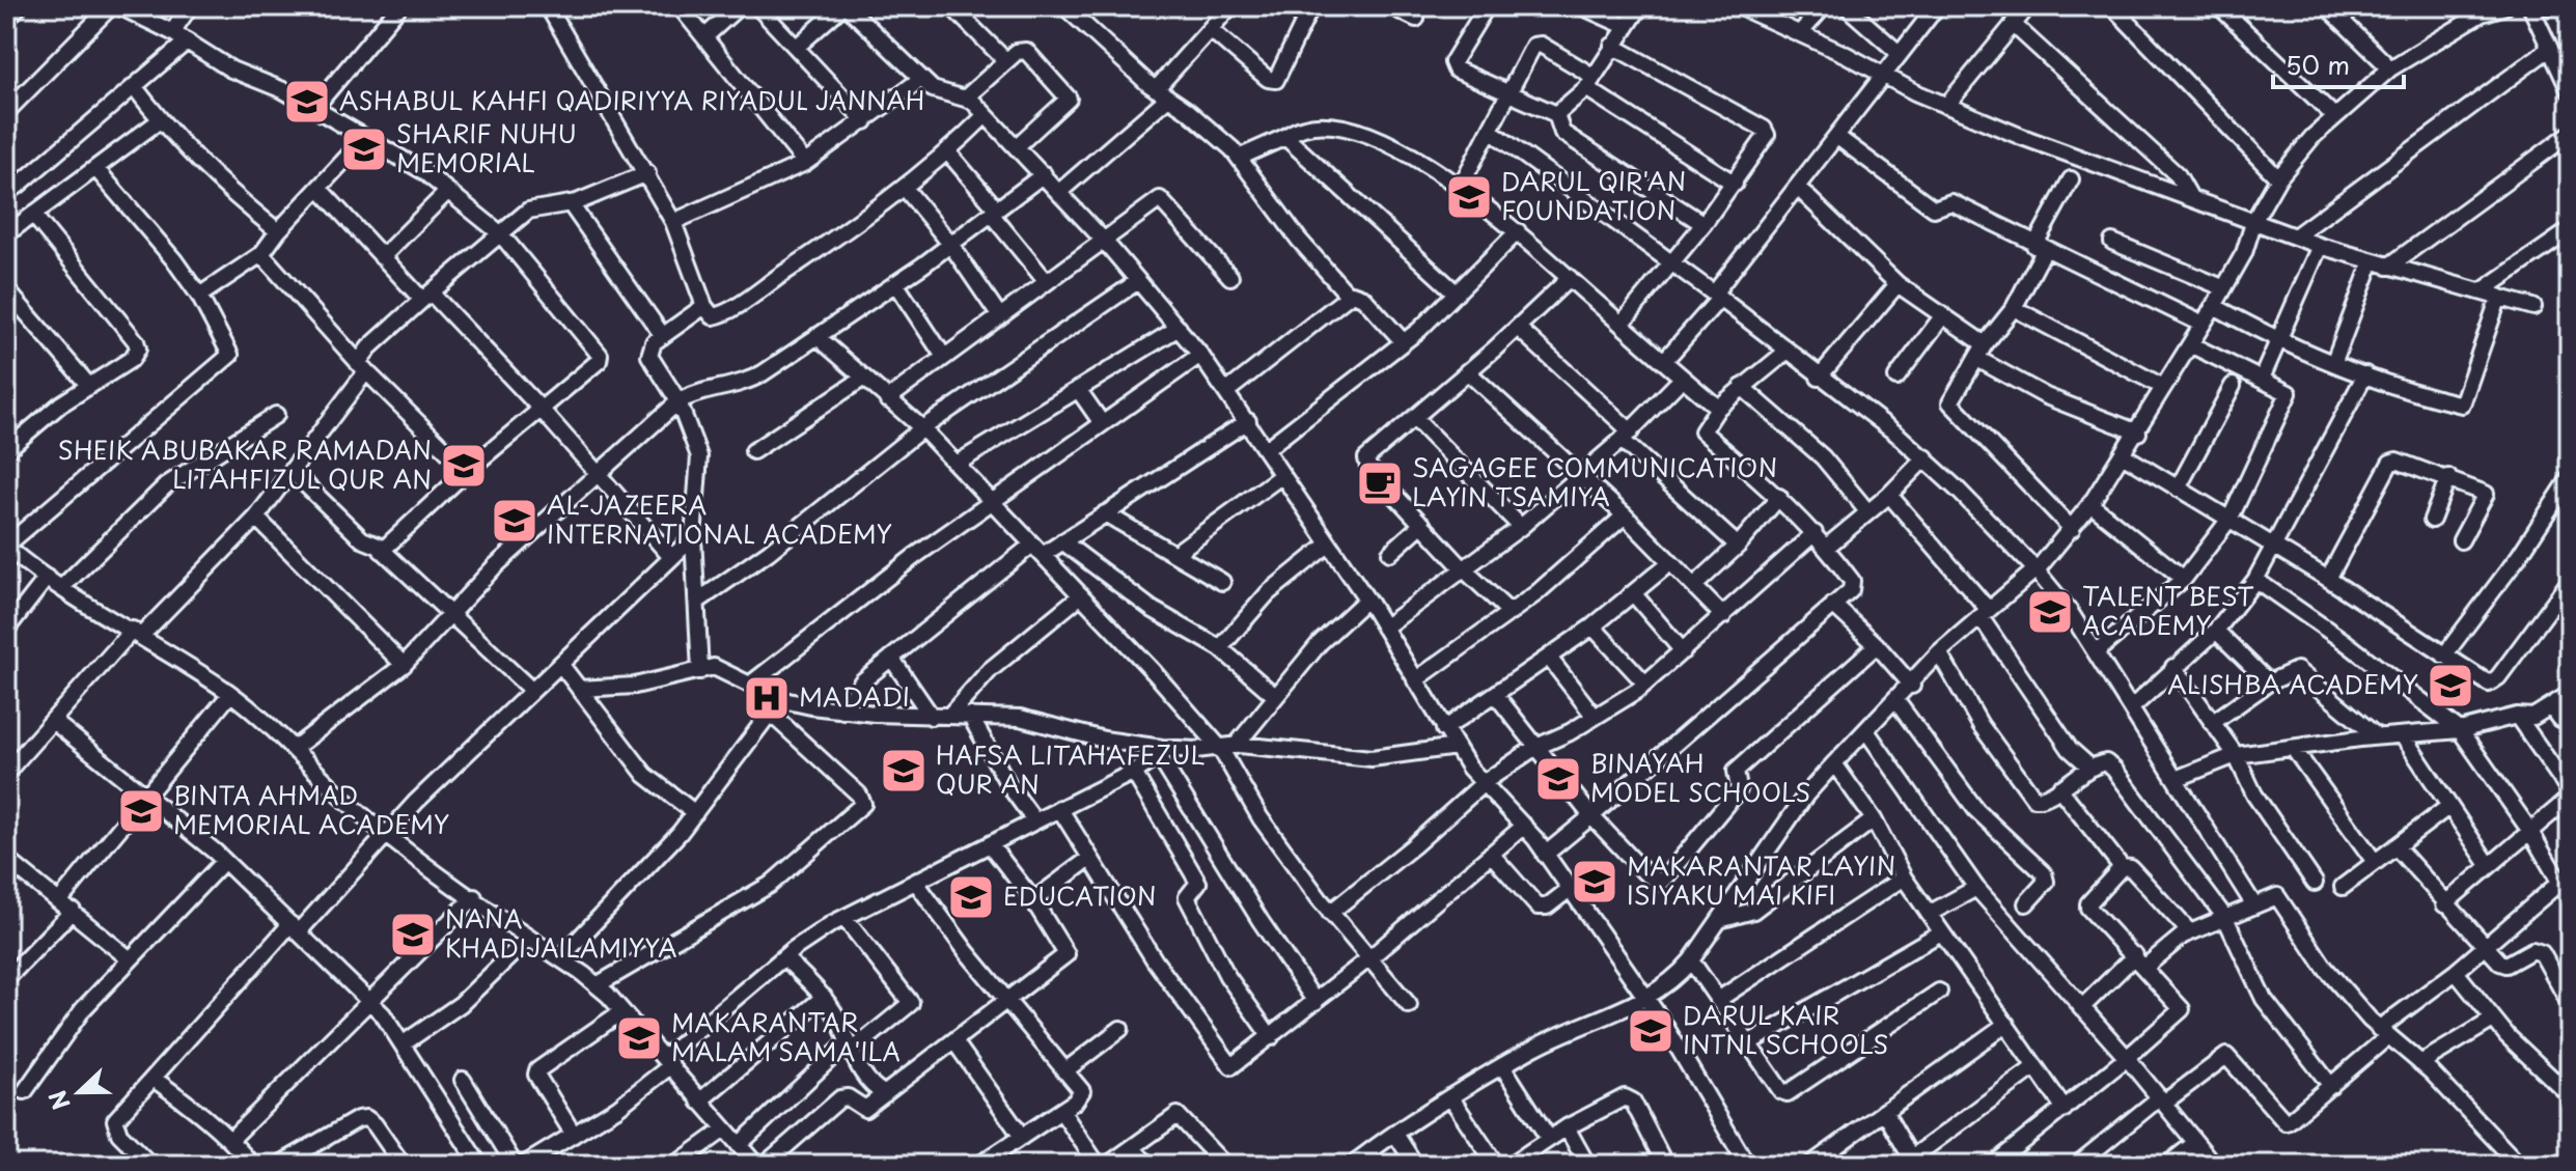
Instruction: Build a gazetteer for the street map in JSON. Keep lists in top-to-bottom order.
{
  "places": {
    "school or university": [
      "ASHABUL KAHFI QADIRIYYA RIYADUL JANNAH",
      "SHARIF NUHU MEMORIAL",
      "DARUL QIR'AN FOUNDATION",
      "SHEIK ABUBAKAR RAMADAN LITAHFIZUL QUR AN",
      "AL-JAZEERA INTERNATIONAL ACADEMY",
      "TALENT BEST ACADEMY",
      "ALISHBA ACADEMY",
      "HAFSA LITAHAFEZUL QUR AN",
      "BINAYAH MODEL SCHOOLS",
      "BINTA AHMAD MEMORIAL ACADEMY",
      "MAKARANTAR LAYIN ISIYAKU MAI KIFI",
      "EDUCATION",
      "NANA KHADIJAILAMIYYA",
      "DARUL KAIR INTNL SCHOOLS",
      "MAKARANTAR MALAM SAMA'ILA"
    ],
    "cafe": ["SAGAGEE COMMUNICATION LAYIN TSAMIYA"],
    "hospital": ["MADADI"]
  },
  "scale_bar": "50 m",
  "north": "left"
}
